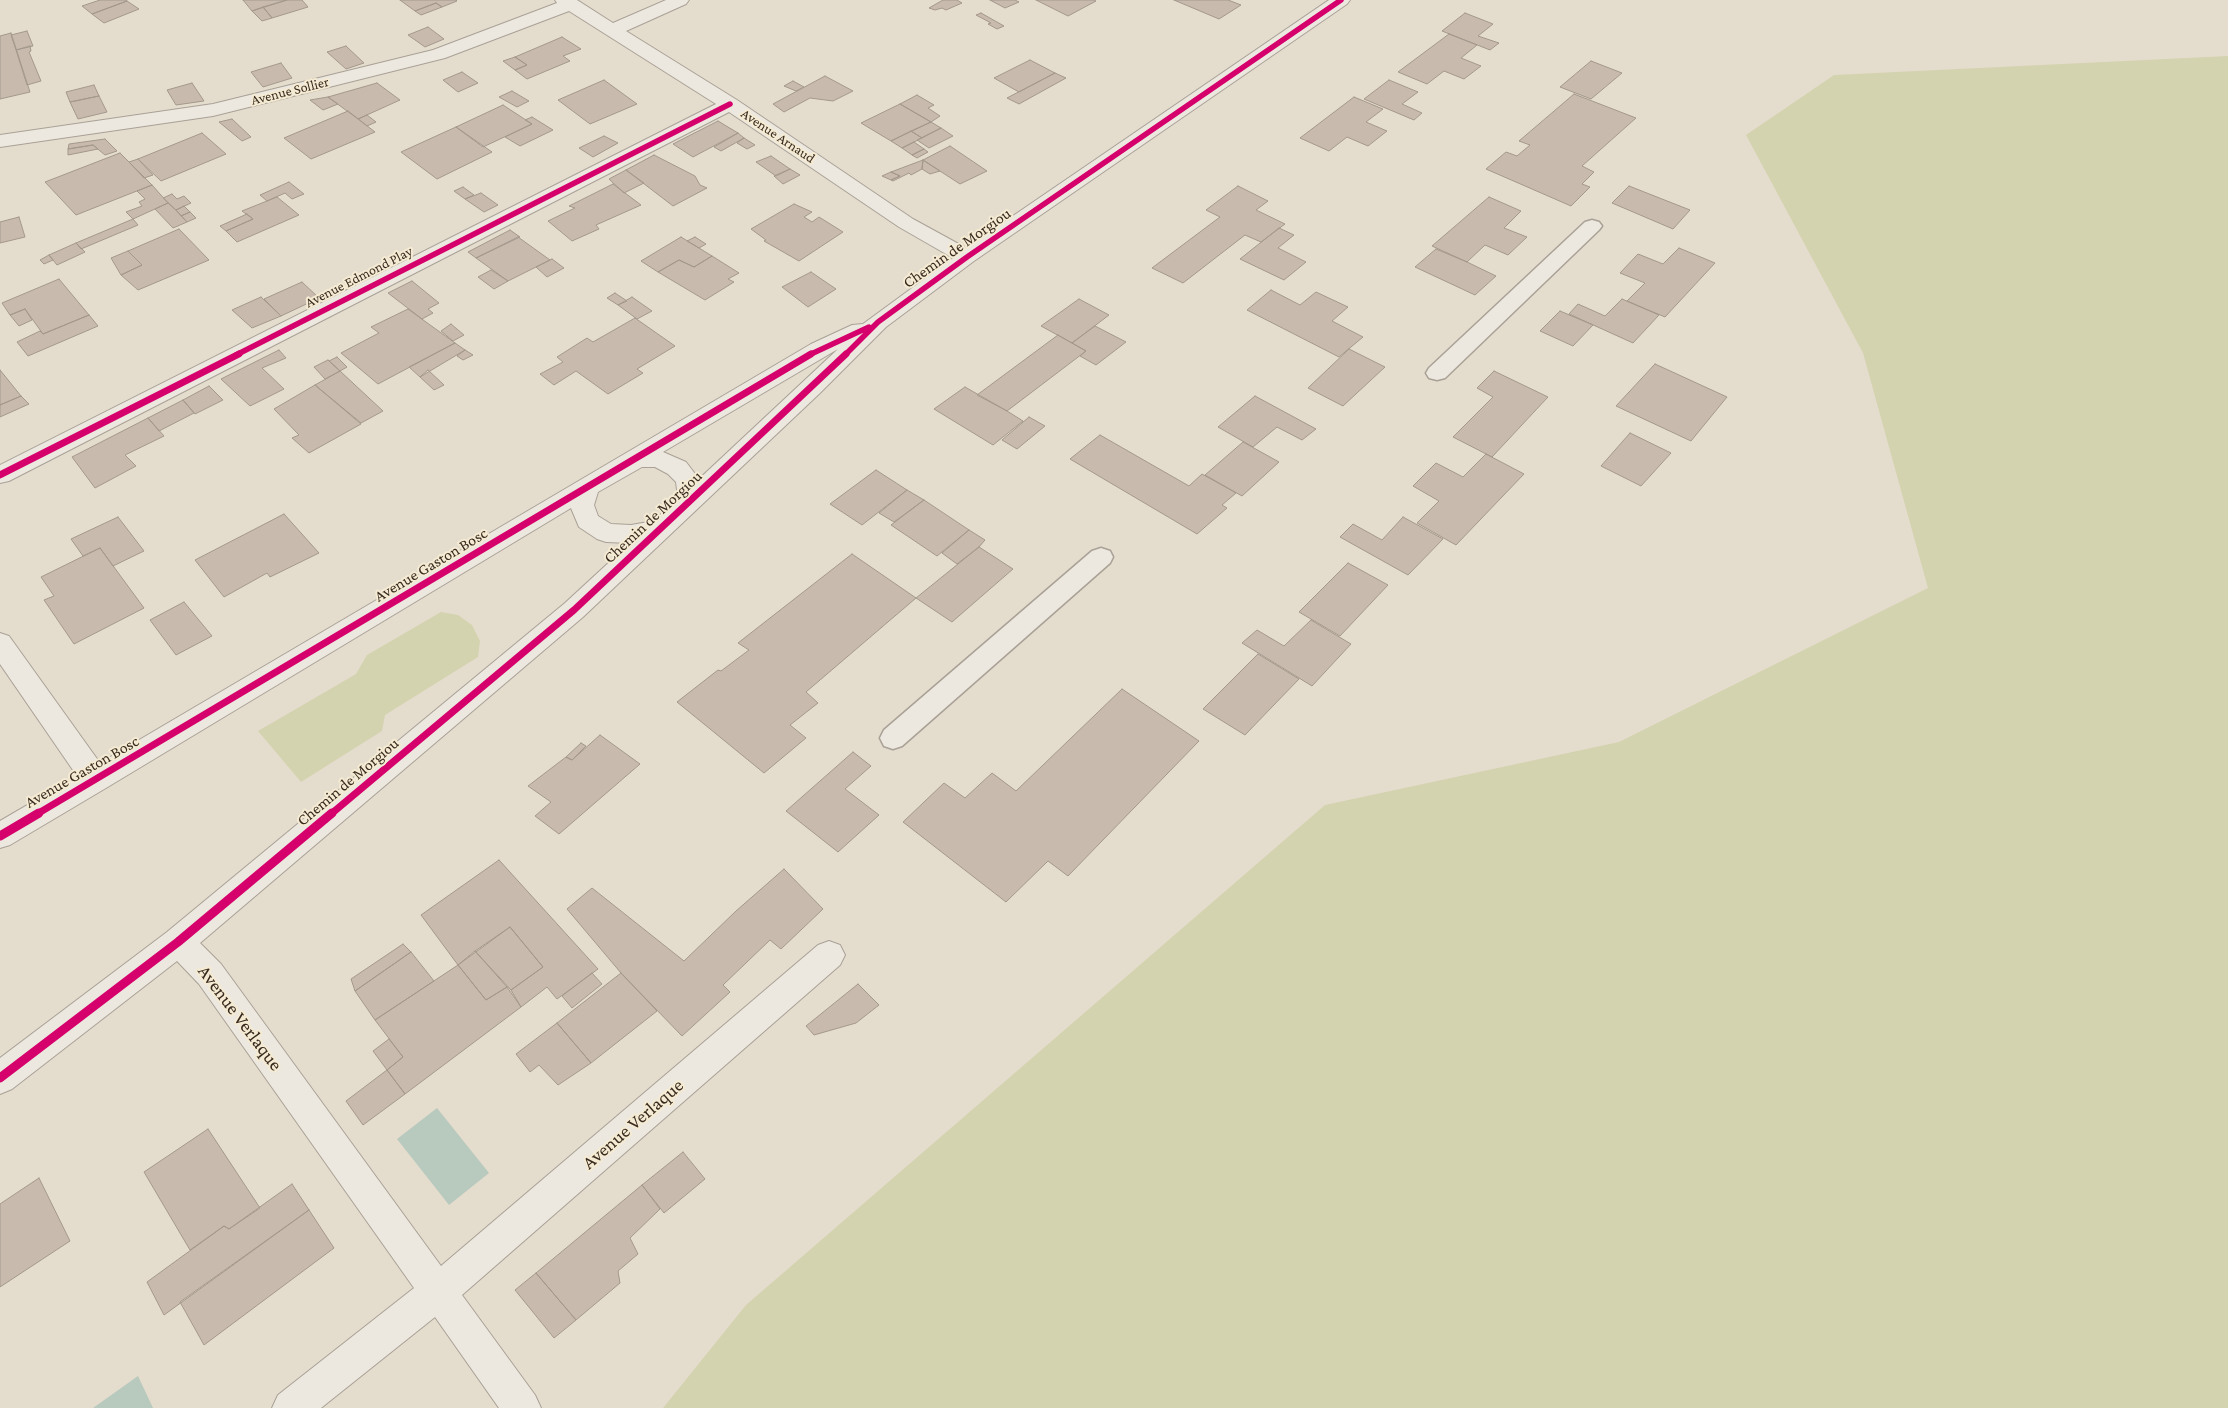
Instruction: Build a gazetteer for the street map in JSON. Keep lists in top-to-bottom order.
{
  "streets": {
    "street": [
      "Avenue Sollier",
      "Avenue Arnaud",
      "Chemin de Morgiou",
      "Avenue Edmond Play",
      "Avenue Gaston Bosc",
      "Avenue Verlaque"
    ]
  },
  "crossings": [
    ["Avenue Sollier", "Avenue Arnaud"],
    ["Avenue Arnaud", "Chemin de Morgiou"],
    ["Avenue Arnaud", "Avenue Edmond Play"],
    ["Chemin de Morgiou", "Avenue Gaston Bosc"],
    ["Chemin de Morgiou", "Avenue Verlaque"]
  ]
}
